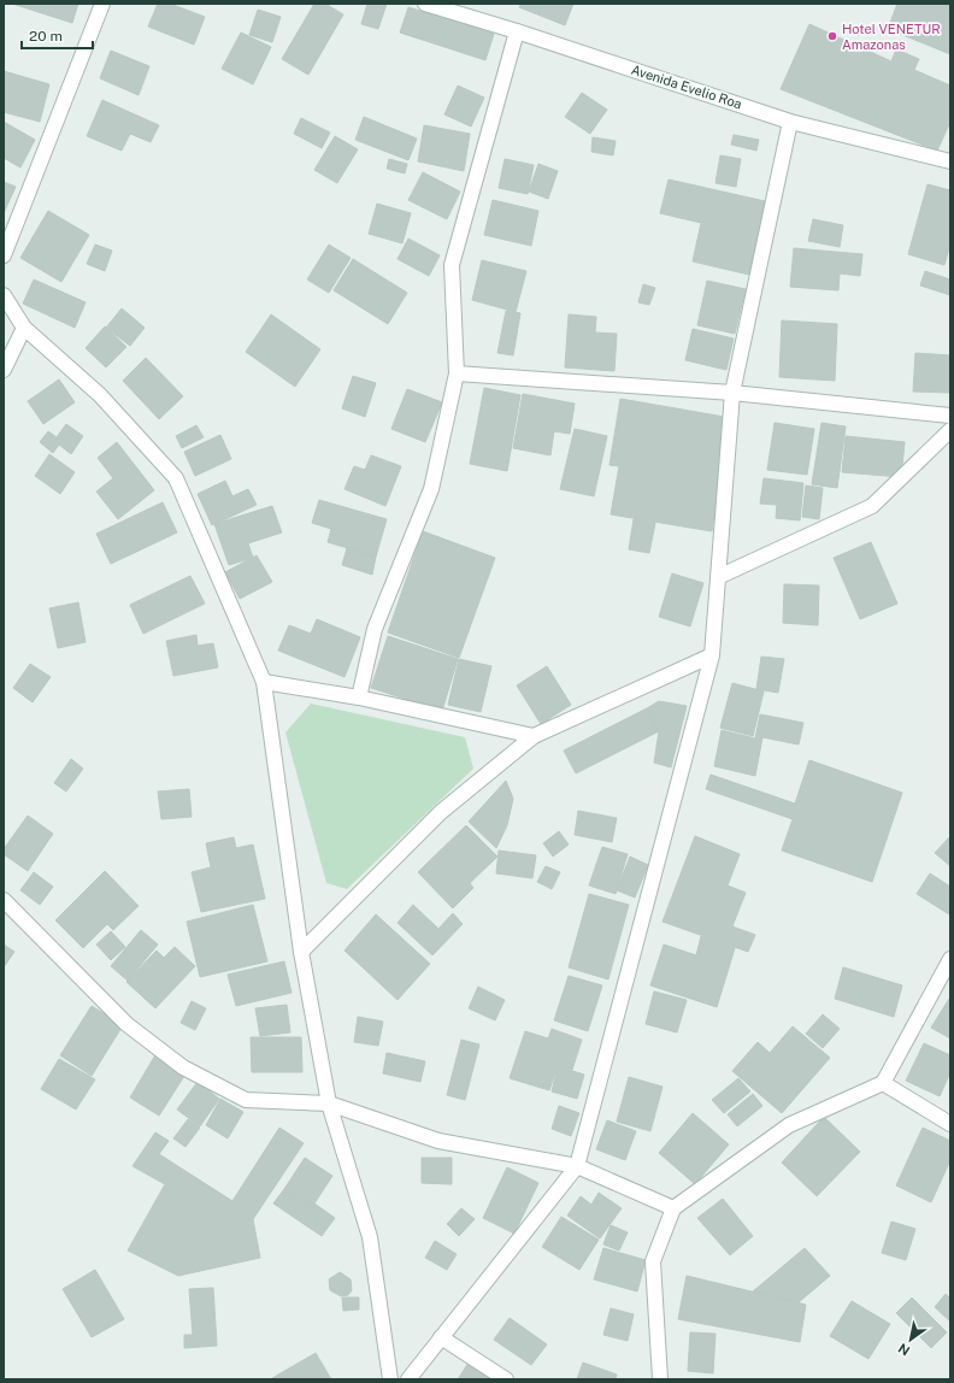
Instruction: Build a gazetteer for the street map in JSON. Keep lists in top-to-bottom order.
{
  "streets": {
    "street": ["Avenida Evelio Roa"]
  },
  "places": ["Hotel VENETUR Amazonas"],
  "scale_bar": "20 m",
  "north": "bottom left"
}
